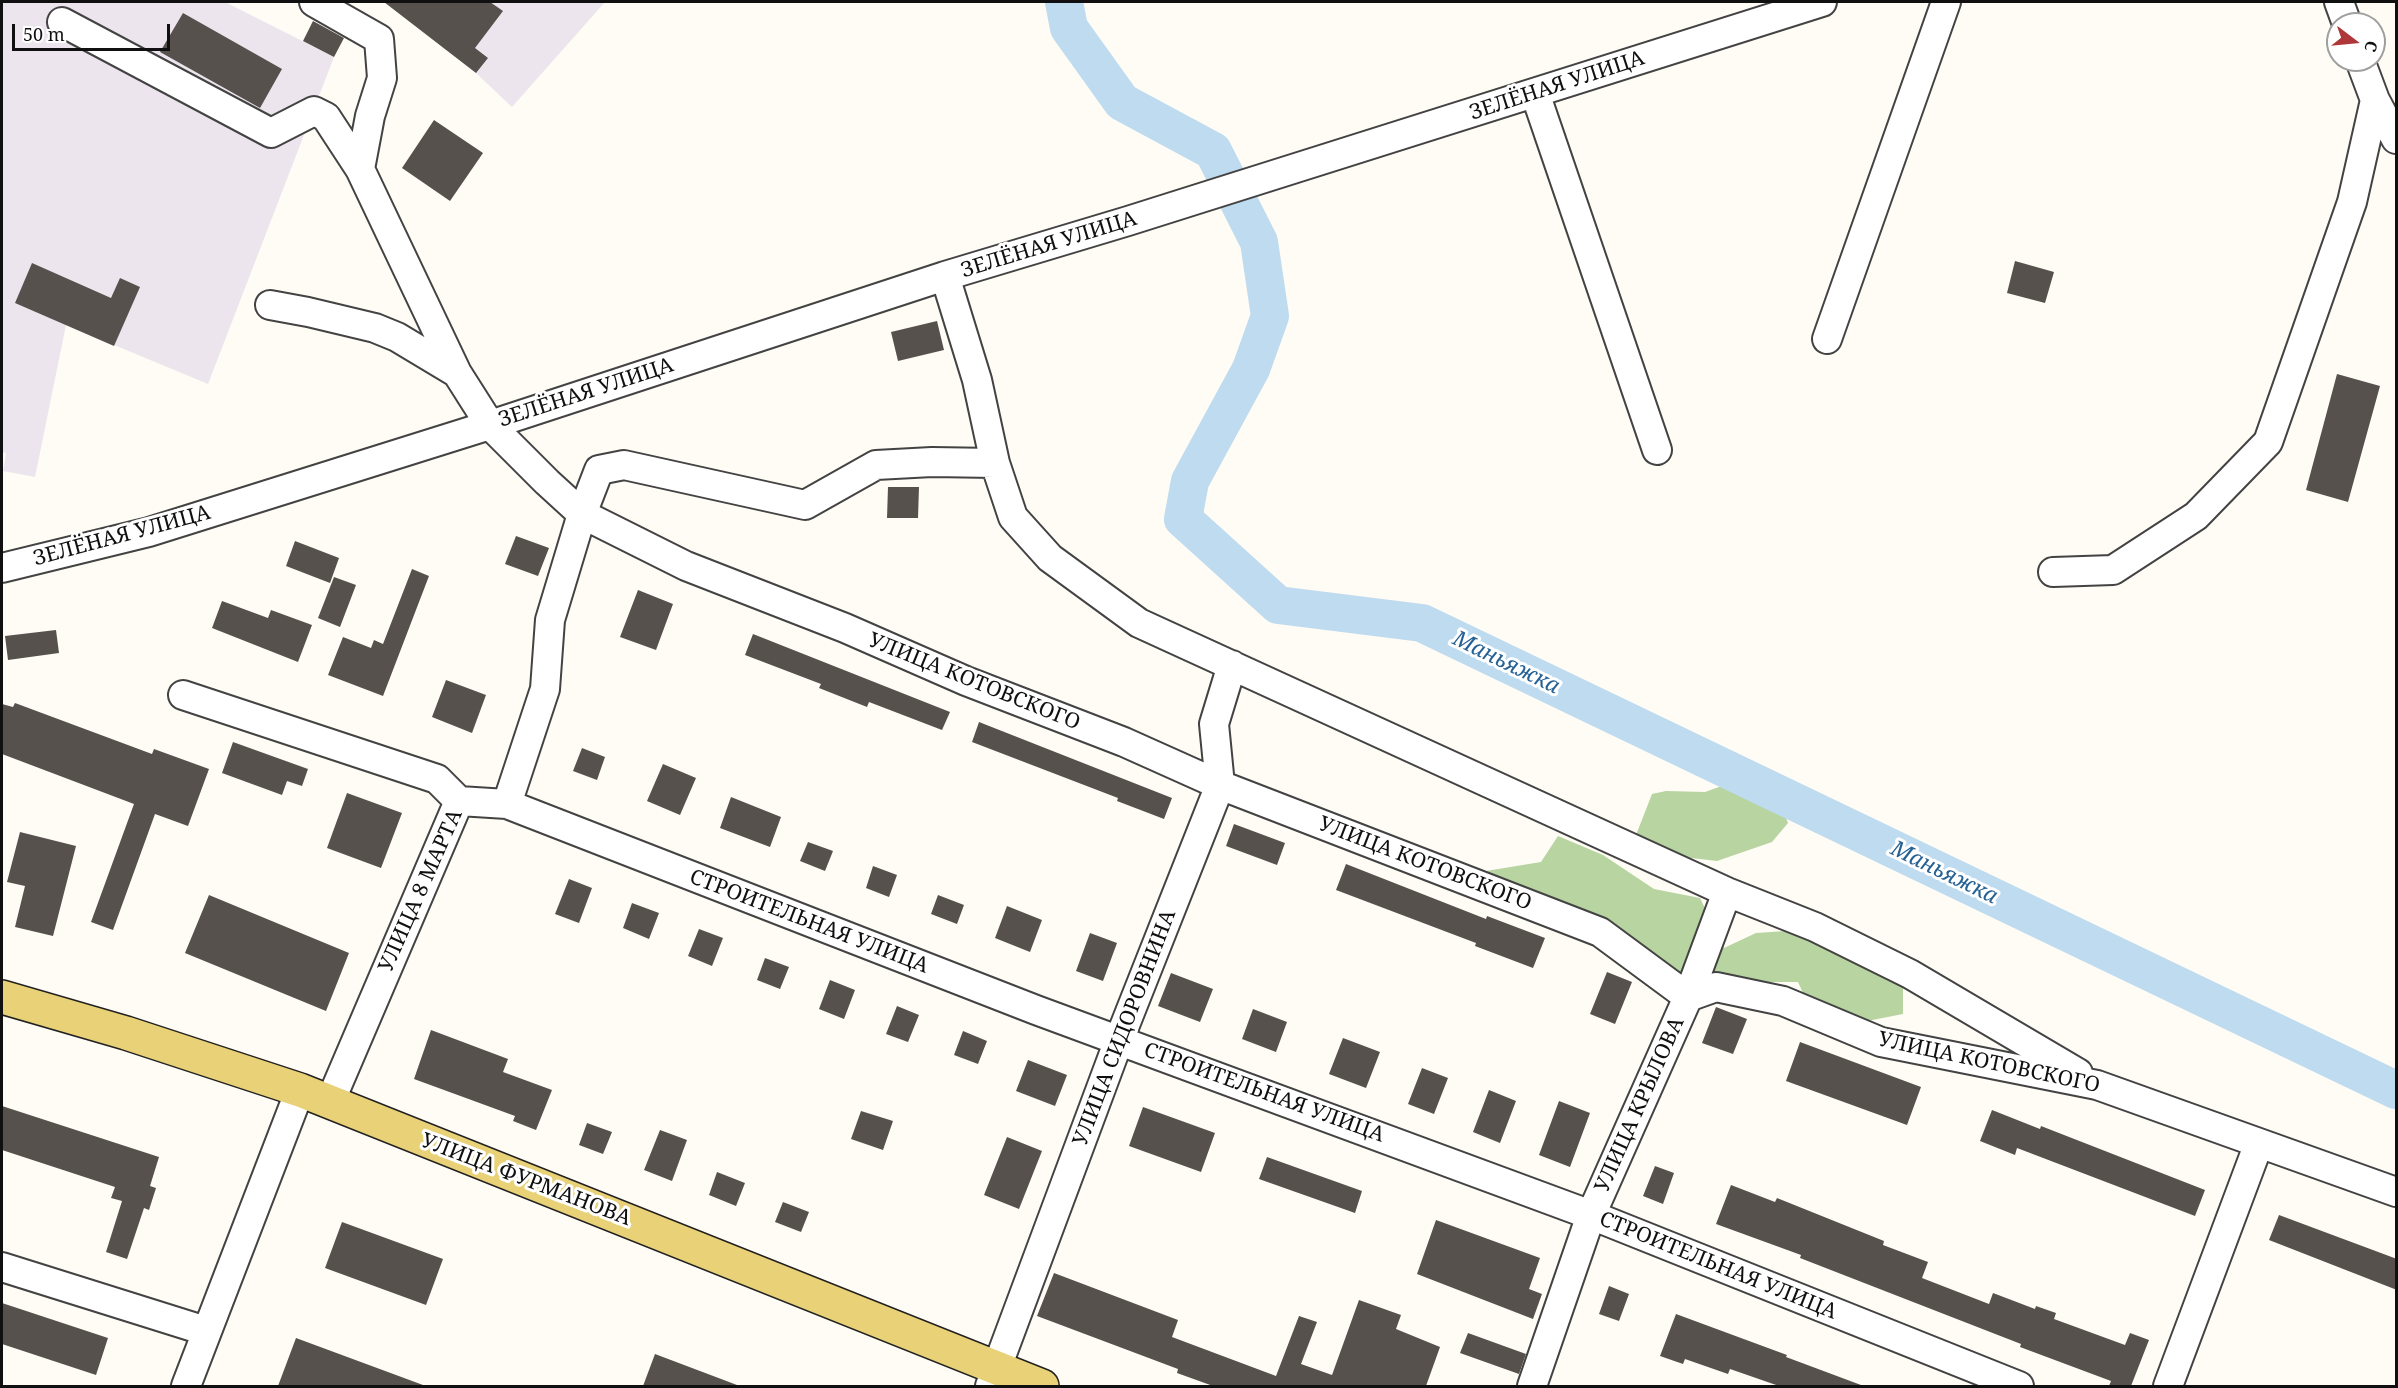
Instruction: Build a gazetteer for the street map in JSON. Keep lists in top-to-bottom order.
{
  "streets": {
    "main road": ["УЛИЦА ФУРМАНОВА"],
    "street": [
      "ЗЕЛЁНАЯ УЛИЦА",
      "УЛИЦА КОТОВСКОГО",
      "УЛИЦА 8 МАРТА",
      "СТРОИТЕЛЬНАЯ УЛИЦА",
      "УЛИЦА СИДОРОВНИНА",
      "УЛИЦА КРЫЛОВА"
    ]
  },
  "crossings": [
    ["ЗЕЛЁНАЯ УЛИЦА", "УЛИЦА КОТОВСКОГО"],
    ["УЛИЦА КОТОВСКОГО", "УЛИЦА СИДОРОВНИНА"],
    ["УЛИЦА КОТОВСКОГО", "УЛИЦА КРЫЛОВА"],
    ["УЛИЦА 8 МАРТА", "СТРОИТЕЛЬНАЯ УЛИЦА"],
    ["УЛИЦА 8 МАРТА", "УЛИЦА ФУРМАНОВА"],
    ["СТРОИТЕЛЬНАЯ УЛИЦА", "УЛИЦА СИДОРОВНИНА"],
    ["СТРОИТЕЛЬНАЯ УЛИЦА", "УЛИЦА КРЫЛОВА"],
    ["УЛИЦА СИДОРОВНИНА", "УЛИЦА ФУРМАНОВА"]
  ],
  "water": ["Маньяжка"],
  "scale_bar": "50 m",
  "north": "right"
}
